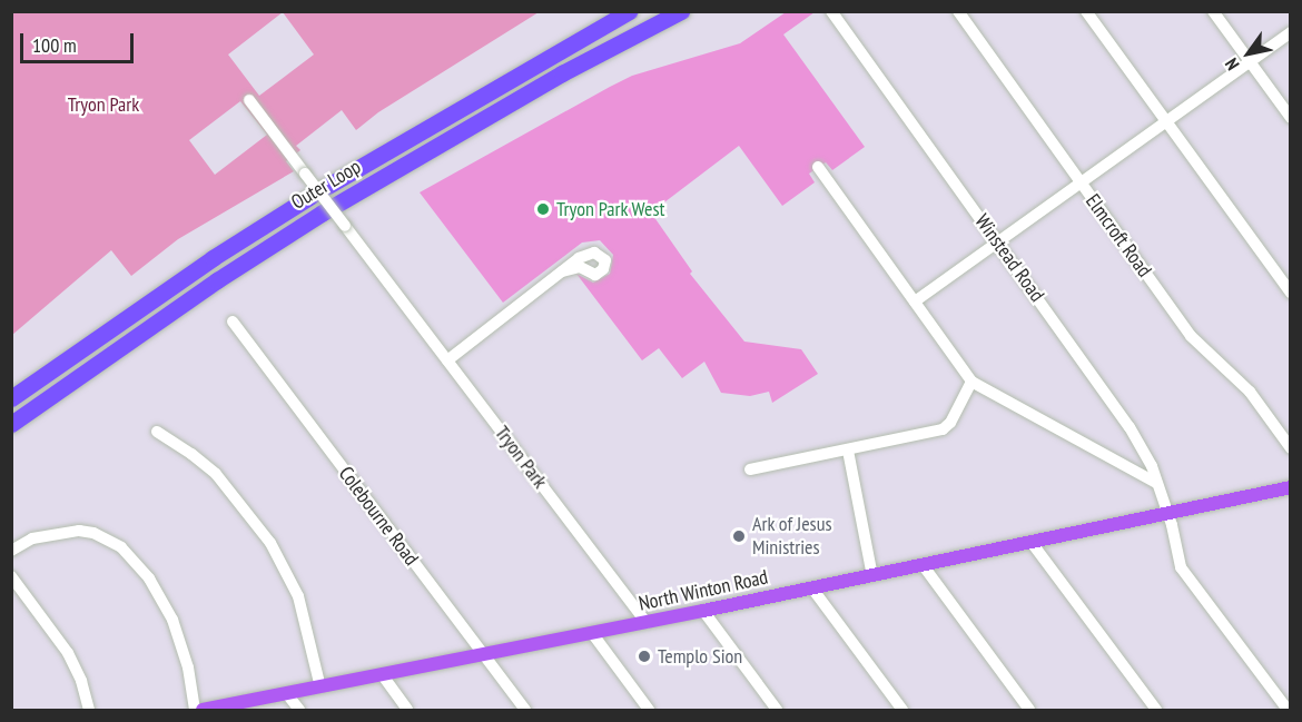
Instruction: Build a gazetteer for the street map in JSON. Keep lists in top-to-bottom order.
{
  "streets": {
    "highway": ["Outer Loop"],
    "main road": ["North Winton Road"],
    "street": [
      "Elmcroft Road",
      "Winstead Road",
      "Tryon Park",
      "Colebourne Road"
    ]
  },
  "crossings": [
    ["Winstead Road", "North Winton Road"],
    ["Tryon Park", "North Winton Road"],
    ["Colebourne Road", "North Winton Road"]
  ],
  "parks": ["Tryon Park"],
  "places": ["Tryon Park West", "Ark of Jesus Ministries", "Templo Sion"],
  "scale_bar": "100 m",
  "north": "bottom left"
}
